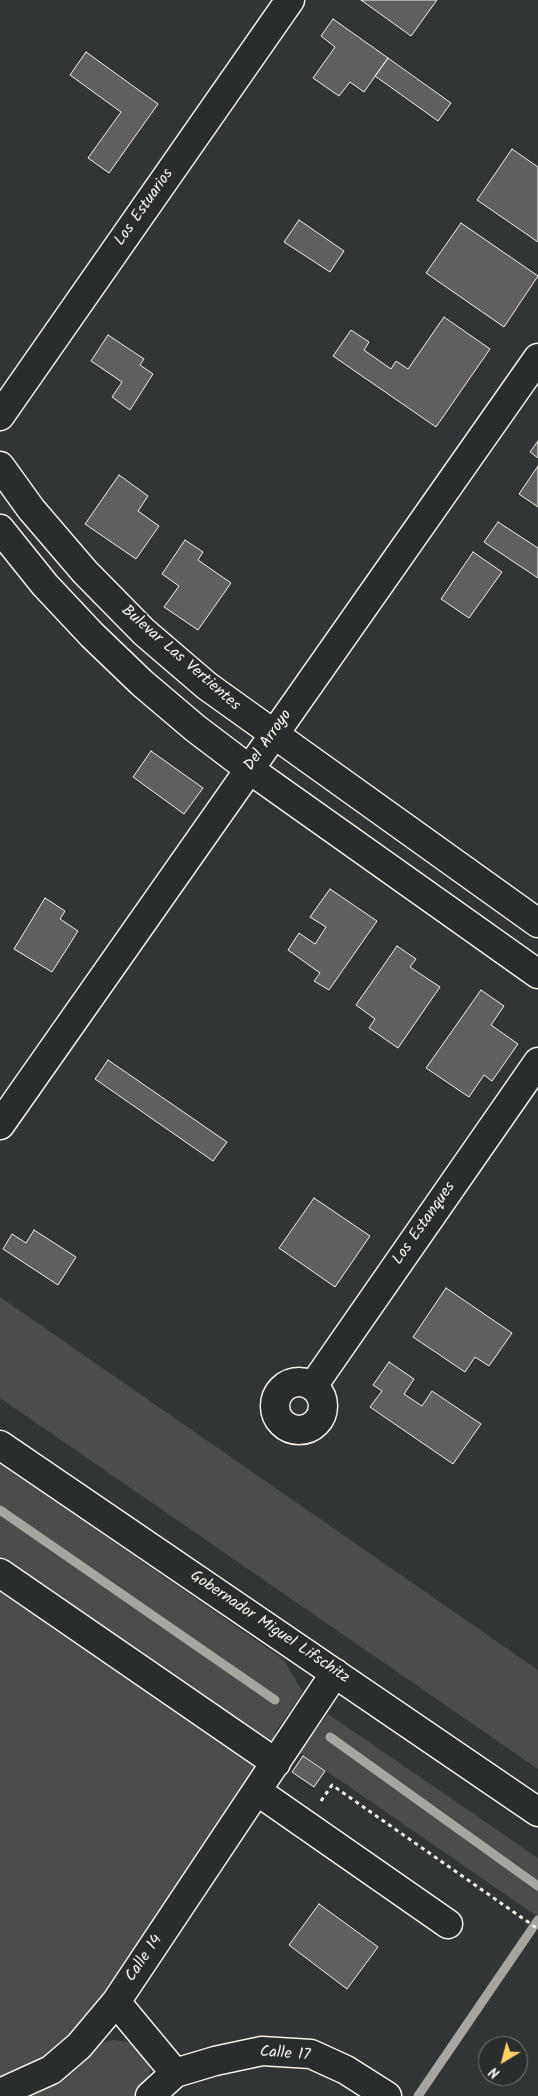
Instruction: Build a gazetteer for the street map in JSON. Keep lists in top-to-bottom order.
{
  "streets": {
    "street": [
      "Los Estuarios",
      "Bulevar Las Vertientes",
      "Del Arroyo",
      "Los Estanques",
      "Gobernador Miguel Lifschitz",
      "Calle 14",
      "Calle 17"
    ]
  },
  "crossings": [
    ["Bulevar Las Vertientes", "Del Arroyo"],
    ["Gobernador Miguel Lifschitz", "Calle 14"]
  ],
  "north": "bottom left"
}
